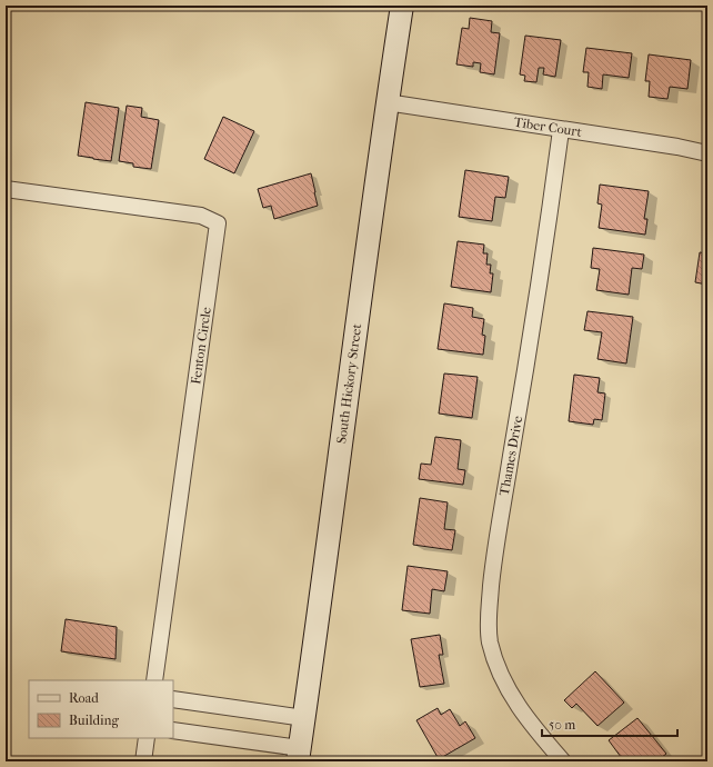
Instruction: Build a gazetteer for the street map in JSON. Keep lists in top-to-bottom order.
{
  "streets": {
    "street": [
      "Tiber Court",
      "Fenton Circle",
      "South Hickory Street",
      "Thames Drive"
    ]
  },
  "crossings": [
    ["Tiber Court", "South Hickory Street"],
    ["Tiber Court", "Thames Drive"]
  ],
  "legend": ["Road", "Building"],
  "scale_bar": "50 m"
}
